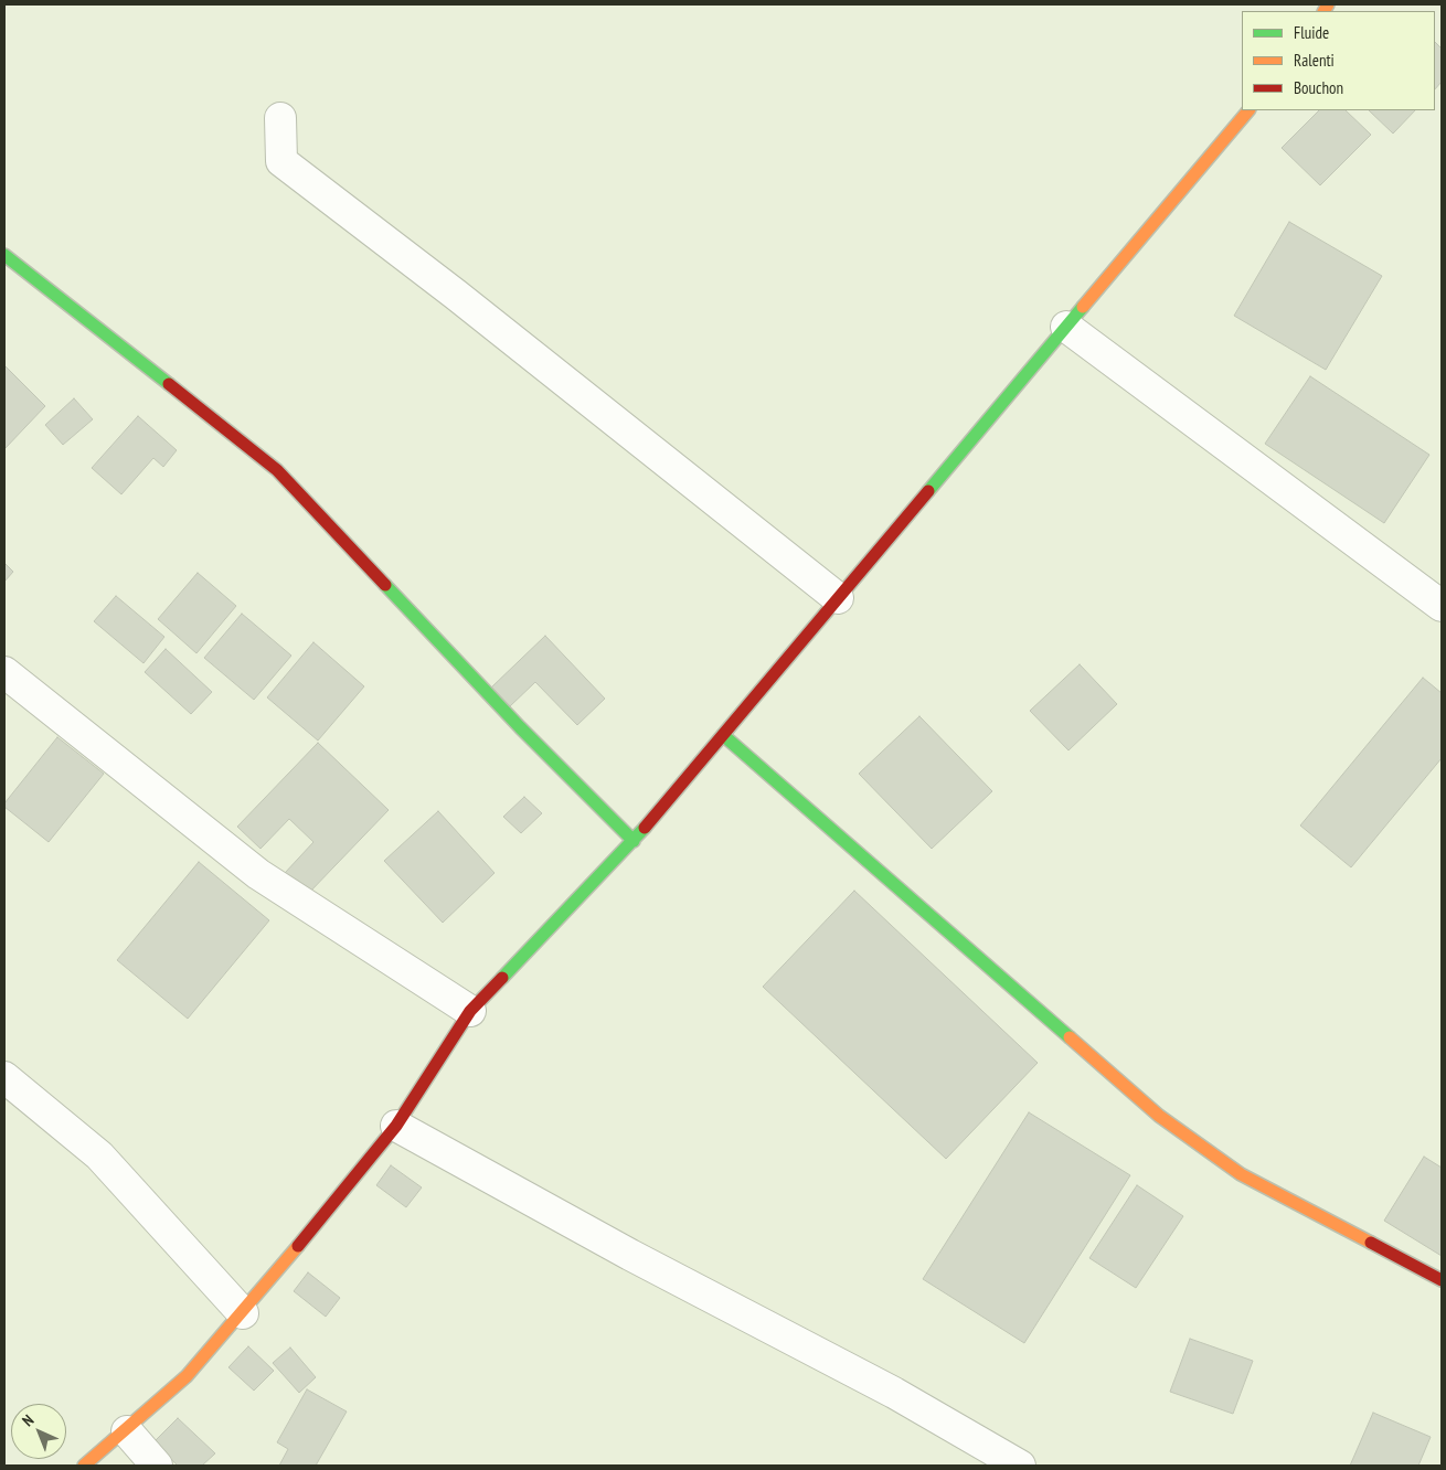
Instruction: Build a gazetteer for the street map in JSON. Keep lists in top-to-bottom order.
{
  "legend": ["Fluide", "Ralenti", "Bouchon"],
  "north": "top left"
}
